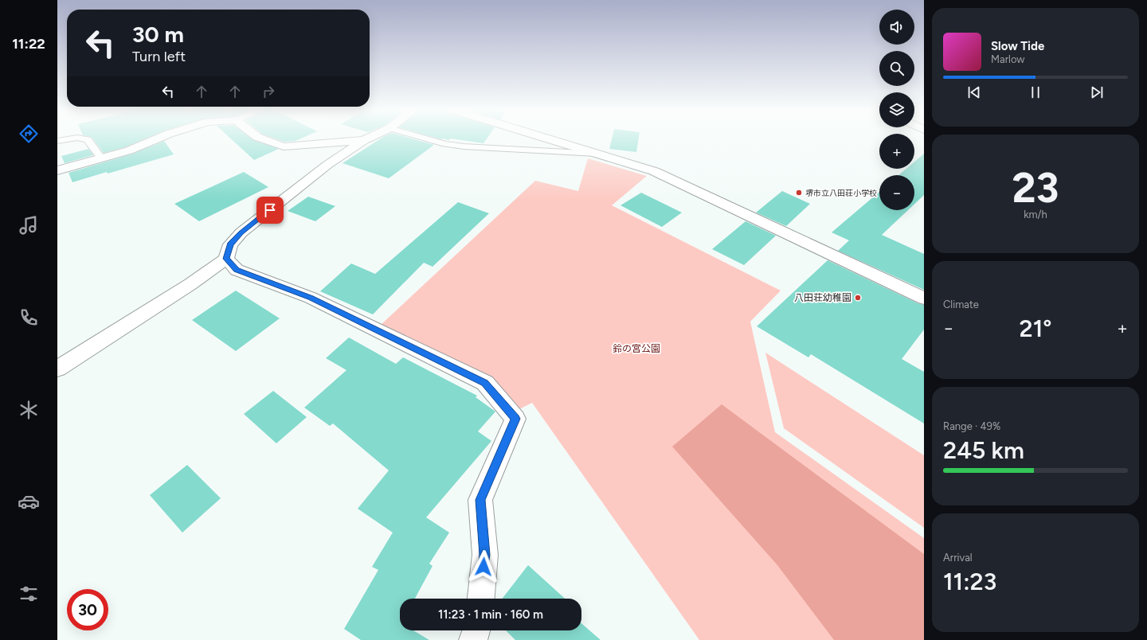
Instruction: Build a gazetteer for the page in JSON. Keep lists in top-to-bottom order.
{
  "parks": ["鈴の宮公園"],
  "places": ["堺市立八田荘小学校", "八田荘幼稚園"],
  "page": {
    "tabs": "11:22",
    "map_buttons": ["+", "−"],
    "turn": ["30 m", "Turn left"],
    "song": ["Slow Tide", "Marlow"],
    "tile": [
      ["23", "km/h"],
      "Climate",
      ["Range · 49%", "245 km"],
      ["Arrival", "11:23"]
    ],
    "heat": ["−", "21°", "+"],
    "limit": "30",
    "trip": "11:23 · 1 min · 160 m"
  }
}
